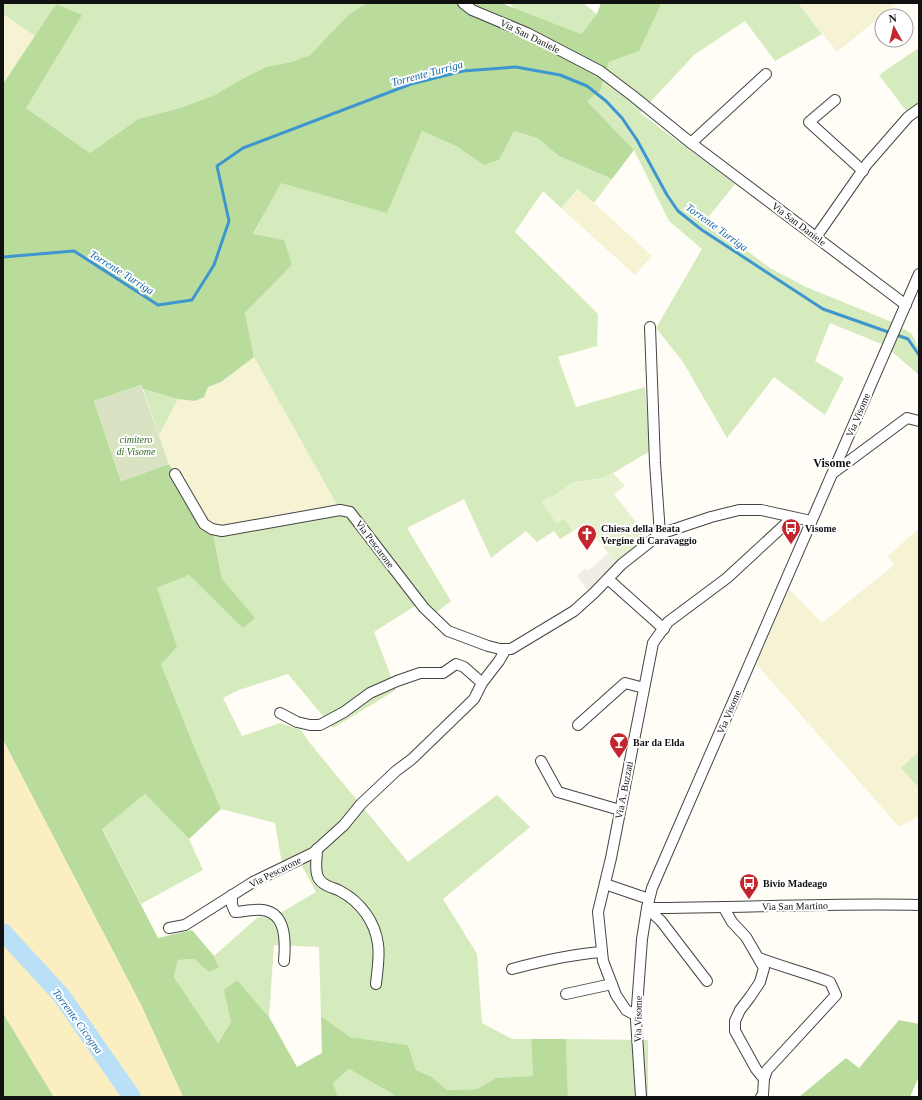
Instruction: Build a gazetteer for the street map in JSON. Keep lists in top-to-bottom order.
{
  "streets": {
    "street": [
      "Via San Daniele",
      "Via Visome",
      "Via Pescarone",
      "Via A. Buzzati",
      "Via San Martino"
    ]
  },
  "crossings": [
    ["Via San Daniele", "Via Visome"],
    ["Via Visome", "Via A. Buzzati"],
    ["Via Visome", "Via San Martino"]
  ],
  "districts": ["Visome"],
  "water": ["Torrente Turriga", "Torrente Cicogna"],
  "parks": ["cimitero di Visome"],
  "places": {
    "bus stop": ["Visome", "Bivio Madeago"],
    "church": ["Chiesa della Beata Vergine di Caravaggio"],
    "bar": ["Bar da Elda"]
  },
  "north": "top"
}
